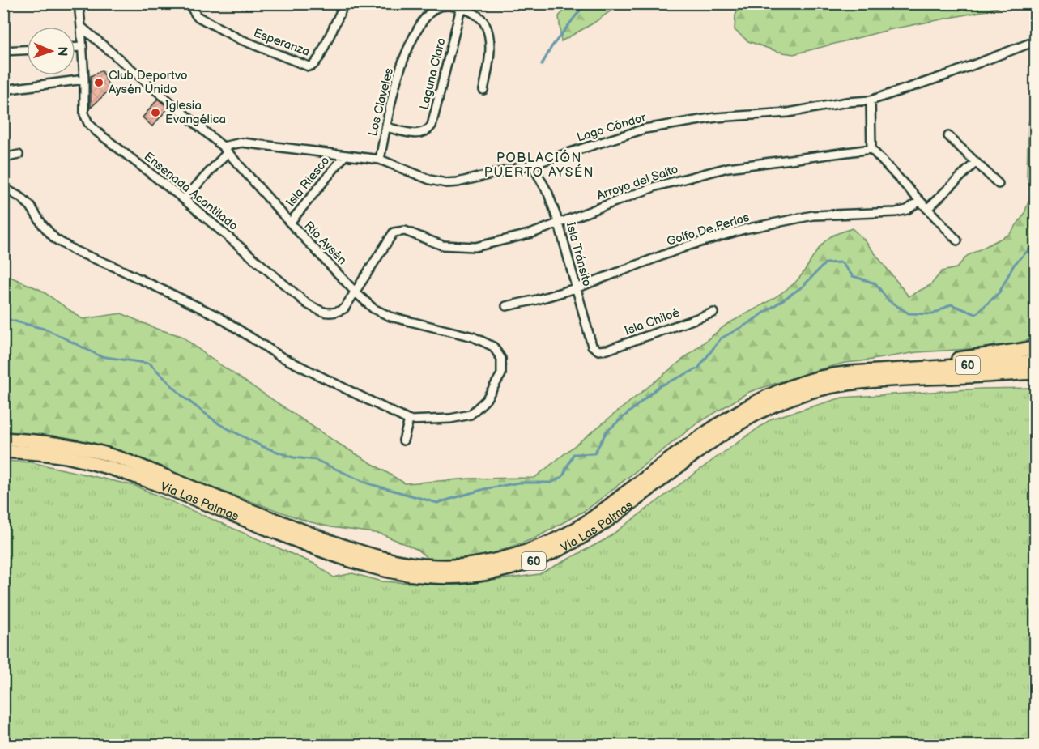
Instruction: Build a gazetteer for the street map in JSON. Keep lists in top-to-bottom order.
{
  "streets": {
    "highway": ["60", "Vía Las Palmas"],
    "street": [
      "Esperanza",
      "Laguna Clara",
      "Los Claveles",
      "Lago Cóndor",
      "Isla Riesco",
      "Arroyo del Salto",
      "Ensenada Acantilado",
      "Golfo De Perlas",
      "Río Aysén",
      "Isla Tránsito",
      "Isla Chiloé"
    ]
  },
  "crossings": [
    ["Laguna Clara", "Los Claveles"],
    ["Los Claveles", "Lago Cóndor"],
    ["Lago Cóndor", "Isla Riesco"],
    ["Lago Cóndor", "Río Aysén"],
    ["Lago Cóndor", "Isla Tránsito"],
    ["Isla Riesco", "Río Aysén"],
    ["Arroyo del Salto", "Ensenada Acantilado"],
    ["Arroyo del Salto", "Río Aysén"],
    ["Arroyo del Salto", "Isla Tránsito"],
    ["Ensenada Acantilado", "Río Aysén"],
    ["Golfo De Perlas", "Isla Tránsito"],
    ["Isla Tránsito", "Isla Chiloé"]
  ],
  "districts": ["POBLACIÓN PUERTO AYSÉN"],
  "places": ["Club Deportvo Aysén Unido", "Iglesia Evangélica"],
  "north": "right"
}
